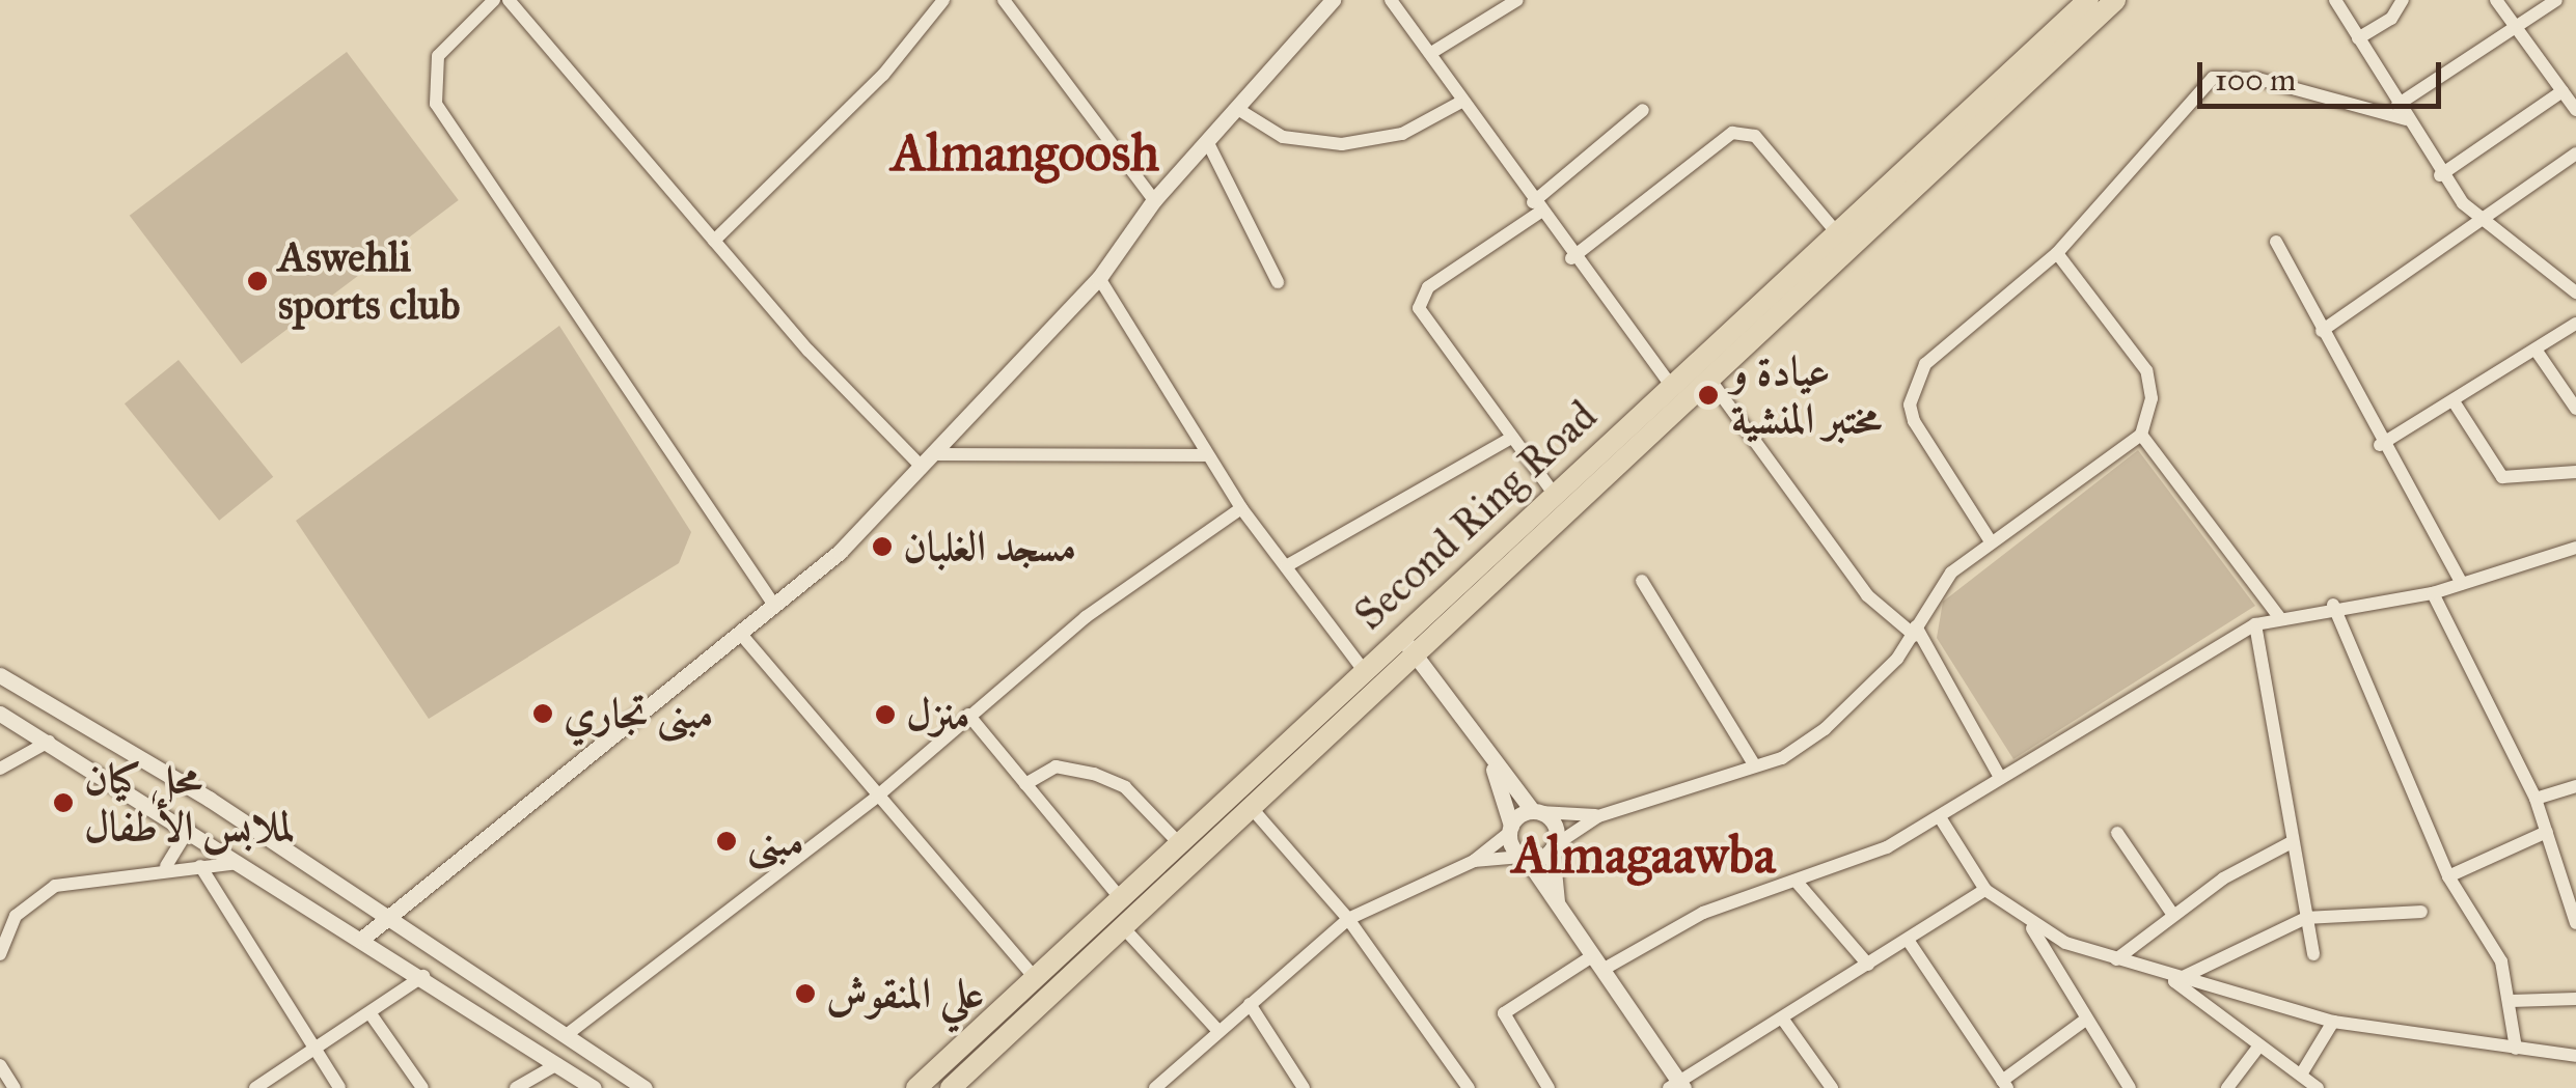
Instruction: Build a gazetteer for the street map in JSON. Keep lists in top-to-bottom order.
{
  "streets": {
    "main road": ["Second Ring Road"]
  },
  "districts": ["Almangoosh", "Almagaawba"],
  "places": [
    "Aswehli sports club",
    "عيادة و مختبر المنشية",
    "مسجد الغلبان",
    "مبنى تجاري",
    "منزل",
    "محل كيان لملابس الأطفال",
    "مبنى",
    "علي المنقوش"
  ],
  "scale_bar": "100 m"
}
